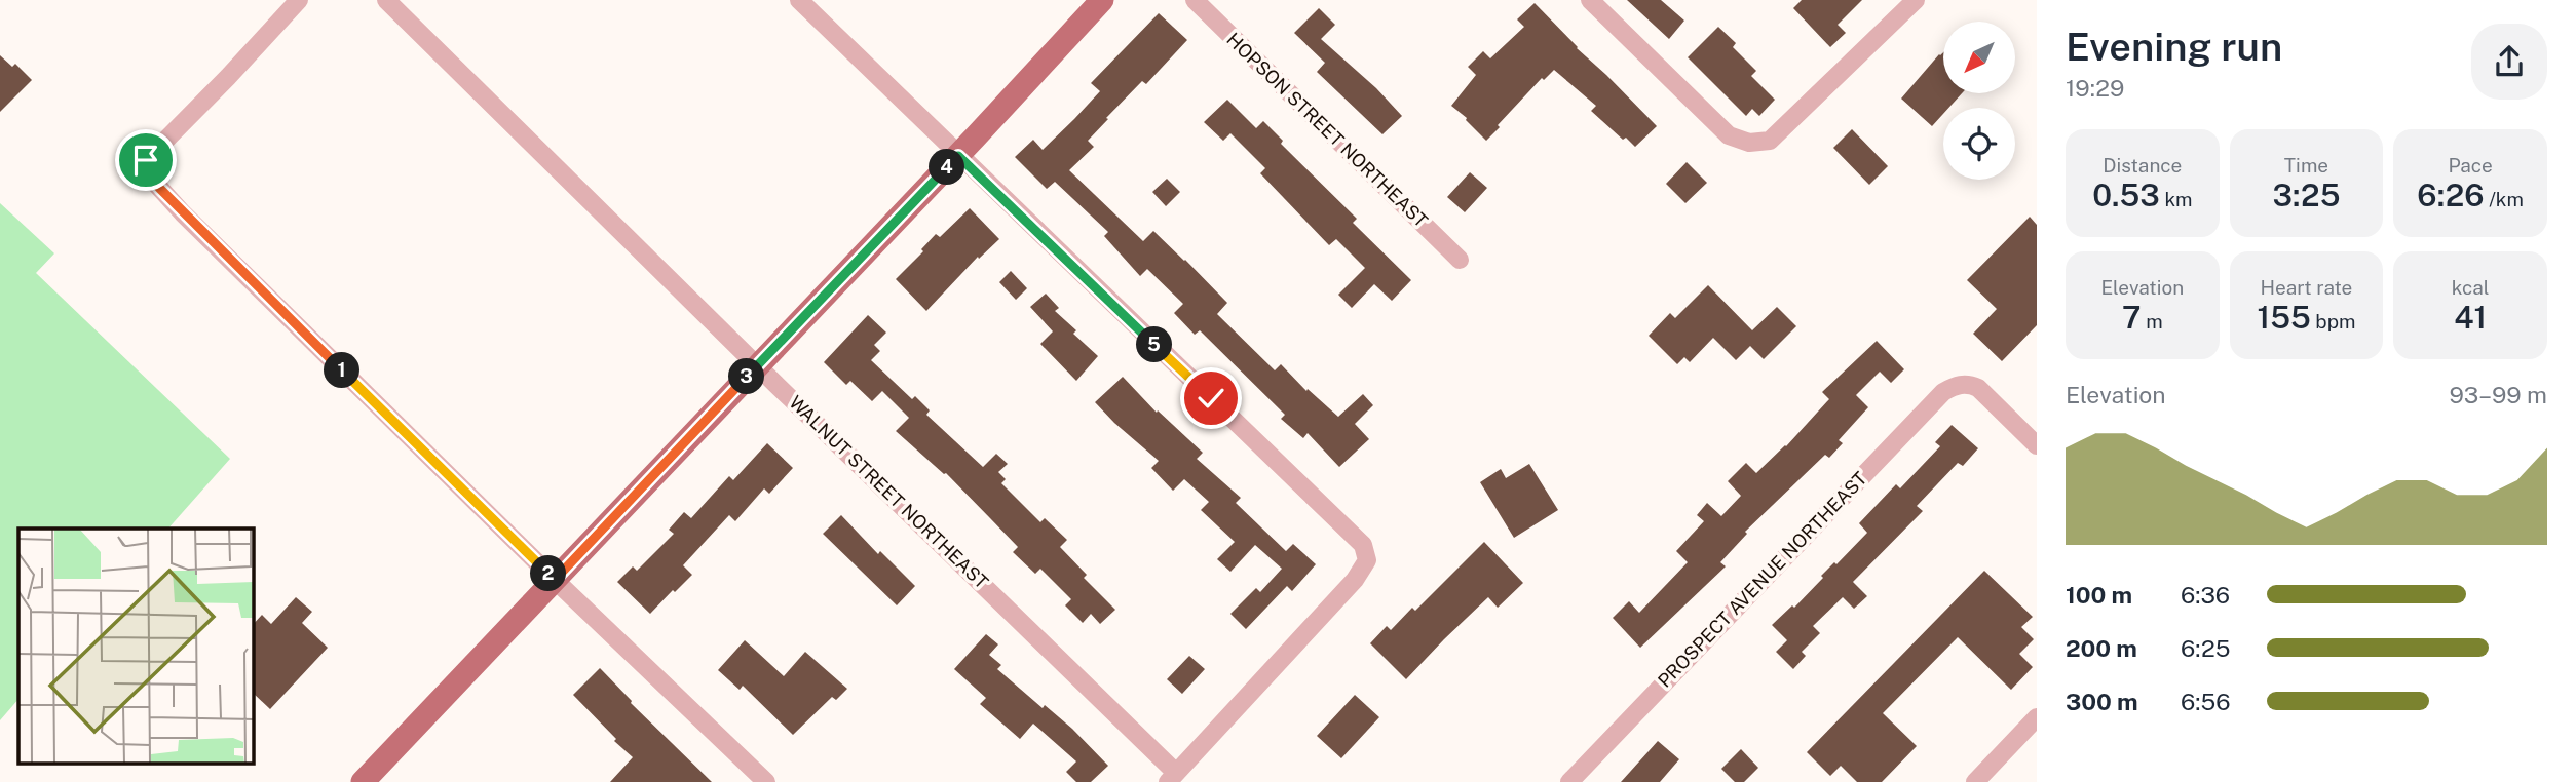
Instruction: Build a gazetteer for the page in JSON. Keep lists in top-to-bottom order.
{
  "streets": {
    "street": ["HOPSON STREET NORTHEAST", "WALNUT STREET NORTHEAST", "PROSPECT AVENUE NORTHEAST"]
  },
  "north": "bottom left",
  "page": {
    "heading": ["Evening run", "19:29"],
    "stats": [
      ["Distance", "0.53 km"],
      ["Time", "3:25"],
      ["Pace", "6:26 /km"],
      ["Elevation", "7 m"],
      ["Heart rate", "155 bpm"],
      ["kcal", "41"]
    ],
    "pins": [
      "4",
      "5",
      "1",
      "3",
      "2"
    ],
    "chart": ["Elevation", "93–99 m"],
    "list": [
      {
        "name": "100 m",
        "note": "6:36"
      },
      {
        "name": "200 m",
        "note": "6:25"
      },
      {
        "name": "300 m",
        "note": "6:56"
      }
    ]
  }
}
